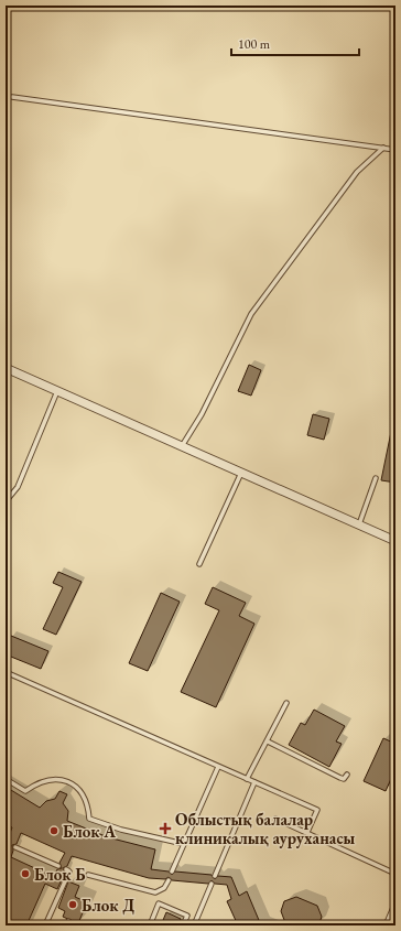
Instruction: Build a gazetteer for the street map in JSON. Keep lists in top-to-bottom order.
{
  "places": {
    "health": ["Облыстық балалар клиникалық ауруханасы"],
    "other": ["Блок А", "Блок Б", "Блок Д"]
  },
  "scale_bar": "100 m"
}
